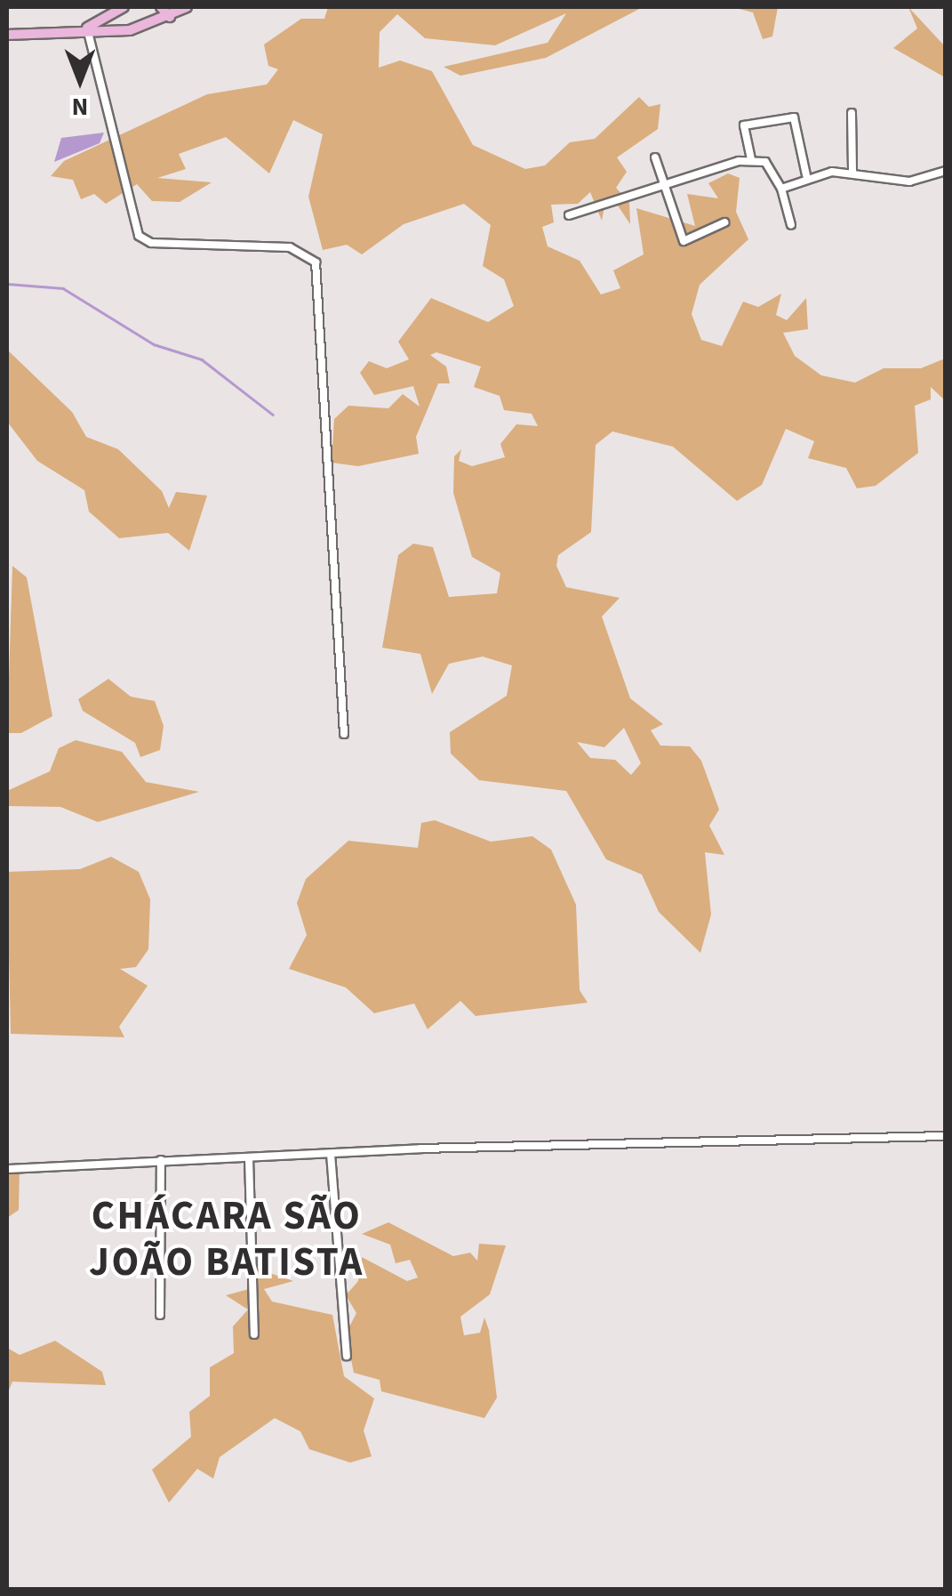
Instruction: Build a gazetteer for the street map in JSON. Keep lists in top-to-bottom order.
{
  "districts": ["CHÁCARA SÃO JOÃO BATISTA"],
  "north": "bottom"
}
